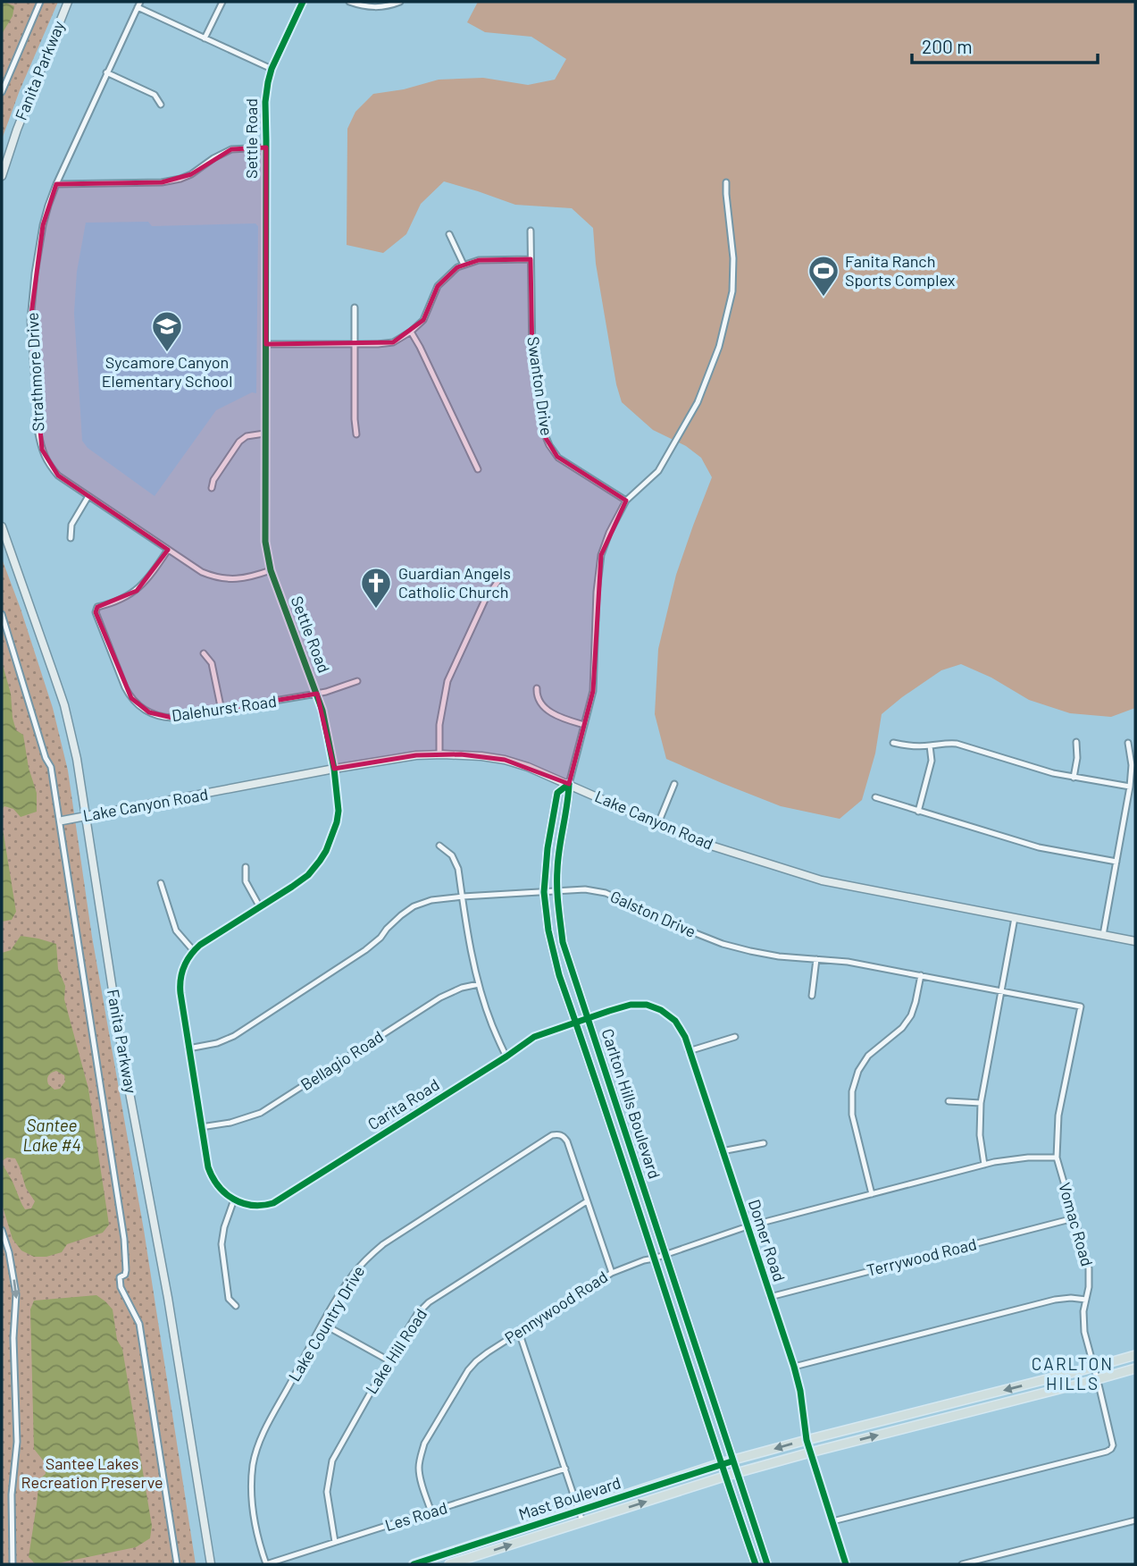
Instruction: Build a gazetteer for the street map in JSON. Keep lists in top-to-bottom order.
{
  "streets": {
    "main road": ["Mast Boulevard"],
    "street": [
      "Fanita Parkway",
      "Settle Road",
      "Strathmore Drive",
      "Swanton Drive",
      "Dalehurst Road",
      "Lake Canyon Road",
      "Galston Drive",
      "Bellagio Road",
      "Carlton Hills Boulevard",
      "Carita Road",
      "Vomac Road",
      "Domer Road",
      "Terrywood Road",
      "Pennywood Road",
      "Lake Country Drive",
      "Lake Hill Road",
      "Les Road"
    ]
  },
  "crossings": [
    ["Fanita Parkway", "Lake Canyon Road"],
    ["Settle Road", "Strathmore Drive"],
    ["Settle Road", "Dalehurst Road"],
    ["Settle Road", "Lake Canyon Road"],
    ["Settle Road", "Galston Drive"],
    ["Settle Road", "Bellagio Road"],
    ["Settle Road", "Carita Road"],
    ["Strathmore Drive", "Dalehurst Road"],
    ["Swanton Drive", "Carlton Hills Boulevard"],
    ["Lake Canyon Road", "Carlton Hills Boulevard"],
    ["Galston Drive", "Carlton Hills Boulevard"],
    ["Galston Drive", "Vomac Road"],
    ["Carlton Hills Boulevard", "Carita Road"],
    ["Carlton Hills Boulevard", "Domer Road"],
    ["Carlton Hills Boulevard", "Pennywood Road"],
    ["Carlton Hills Boulevard", "Mast Boulevard"],
    ["Carita Road", "Domer Road"],
    ["Vomac Road", "Domer Road"],
    ["Vomac Road", "Terrywood Road"],
    ["Vomac Road", "Pennywood Road"],
    ["Vomac Road", "Mast Boulevard"],
    ["Domer Road", "Terrywood Road"],
    ["Domer Road", "Pennywood Road"],
    ["Domer Road", "Mast Boulevard"],
    ["Pennywood Road", "Les Road"],
    ["Lake Country Drive", "Lake Hill Road"],
    ["Lake Country Drive", "Les Road"],
    ["Lake Hill Road", "Les Road"]
  ],
  "districts": ["CARLTON HILLS"],
  "water": ["Santee Lake #4"],
  "parks": ["Santee Lakes Recreation Preserve"],
  "places": {
    "sports": ["Fanita Ranch Sports Complex"],
    "school or university": ["Sycamore Canyon Elementary School"],
    "church": ["Guardian Angels Catholic Church"]
  },
  "scale_bar": "200 m"
}
